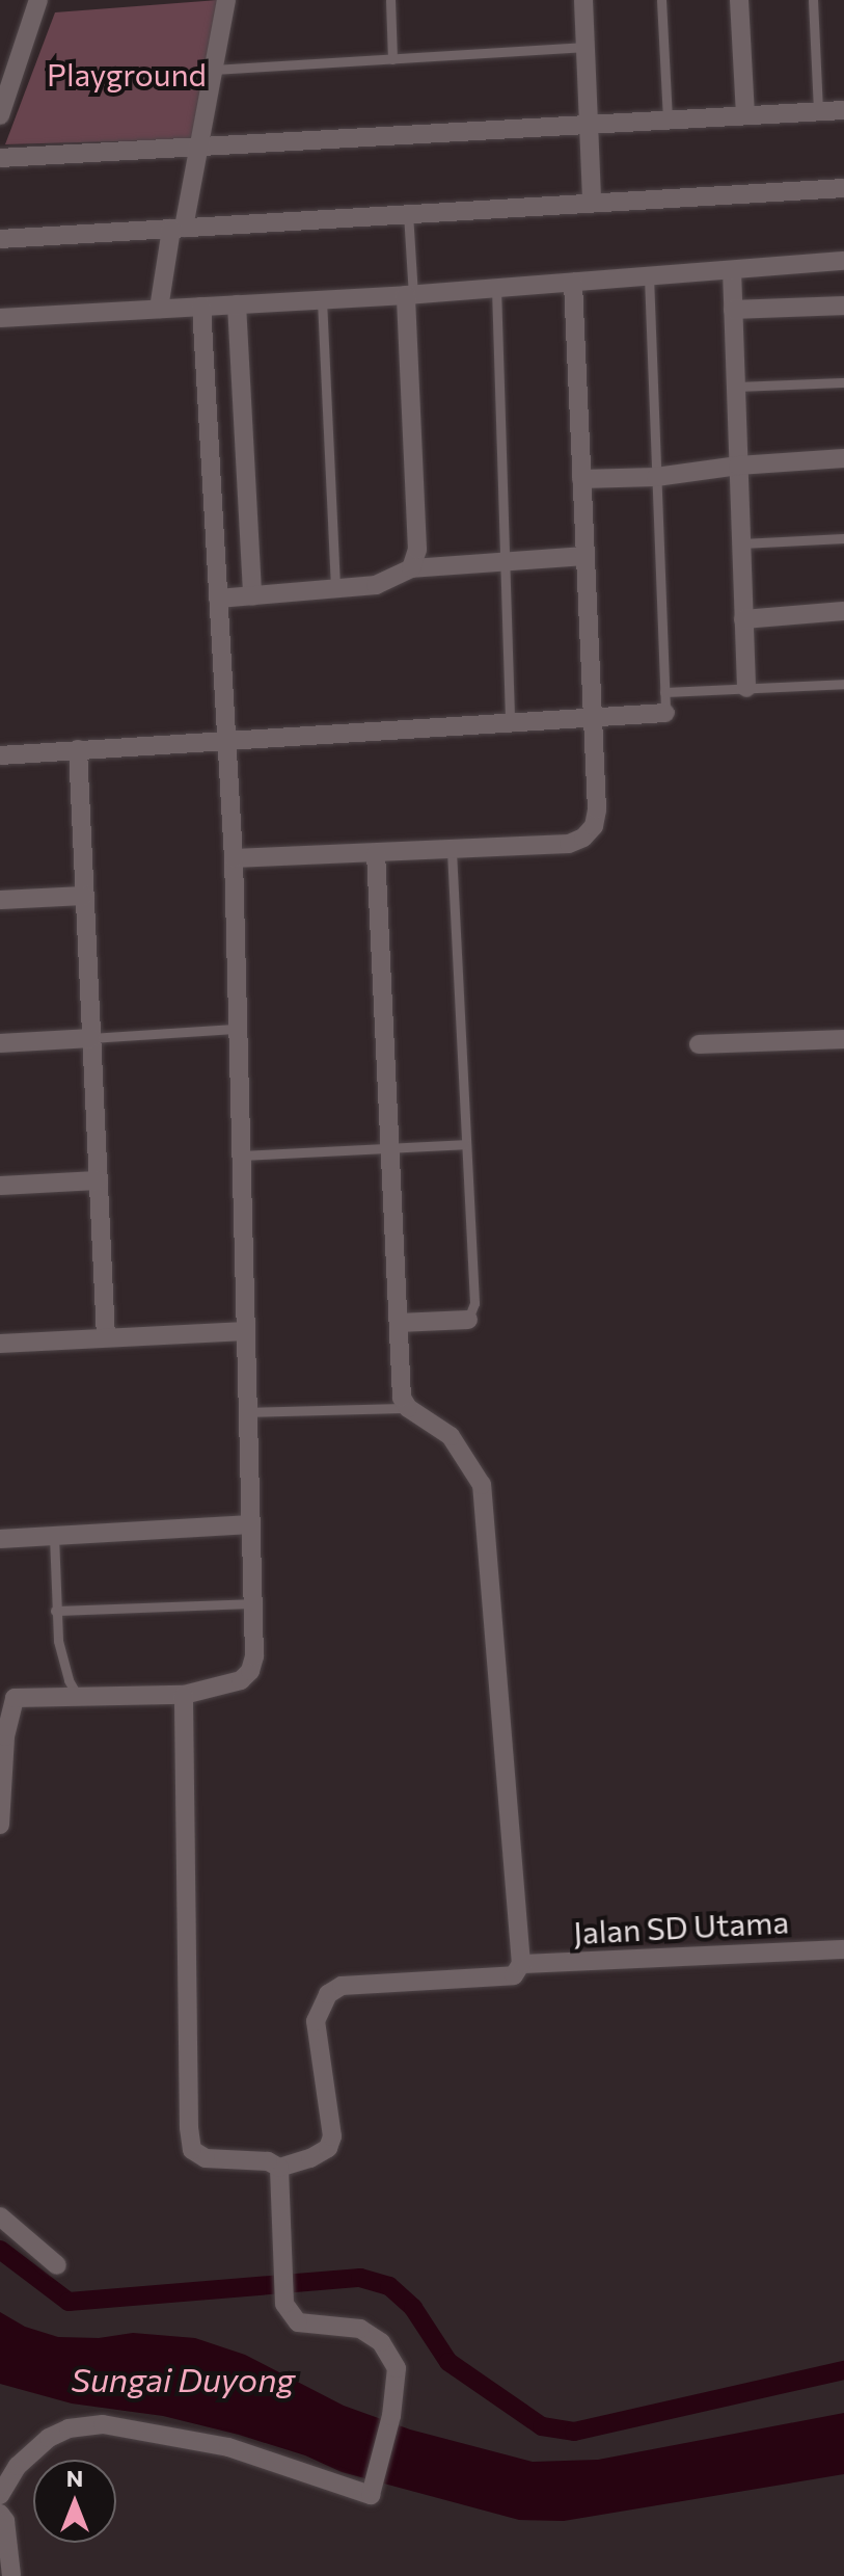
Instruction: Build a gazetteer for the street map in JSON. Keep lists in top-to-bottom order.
{
  "streets": {
    "street": ["Jalan SD Utama"]
  },
  "water": ["Sungai Duyong"],
  "parks": ["Playground"],
  "north": "top"
}
